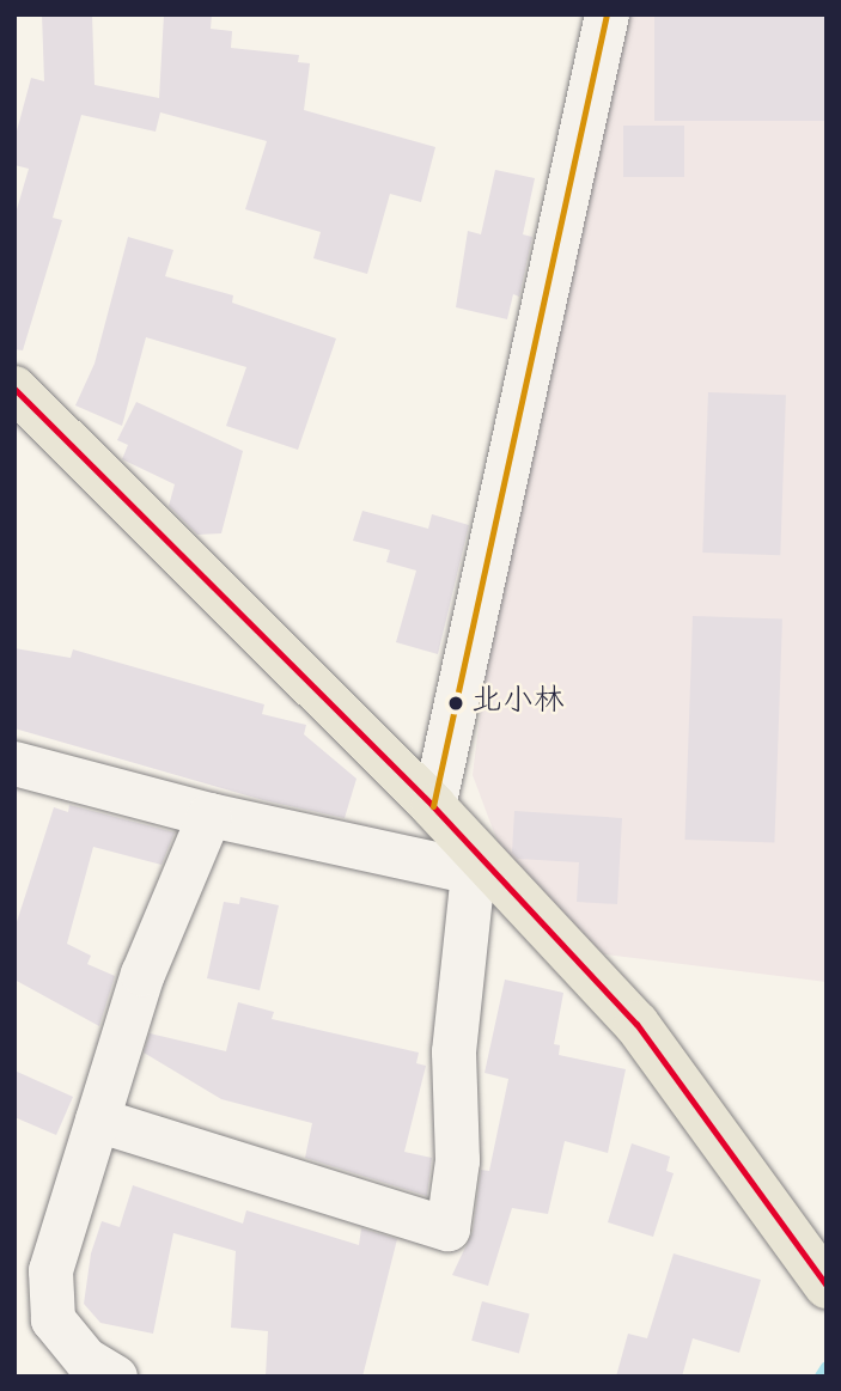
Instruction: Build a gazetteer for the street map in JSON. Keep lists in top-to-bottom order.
{
  "places": ["北小林"]
}
